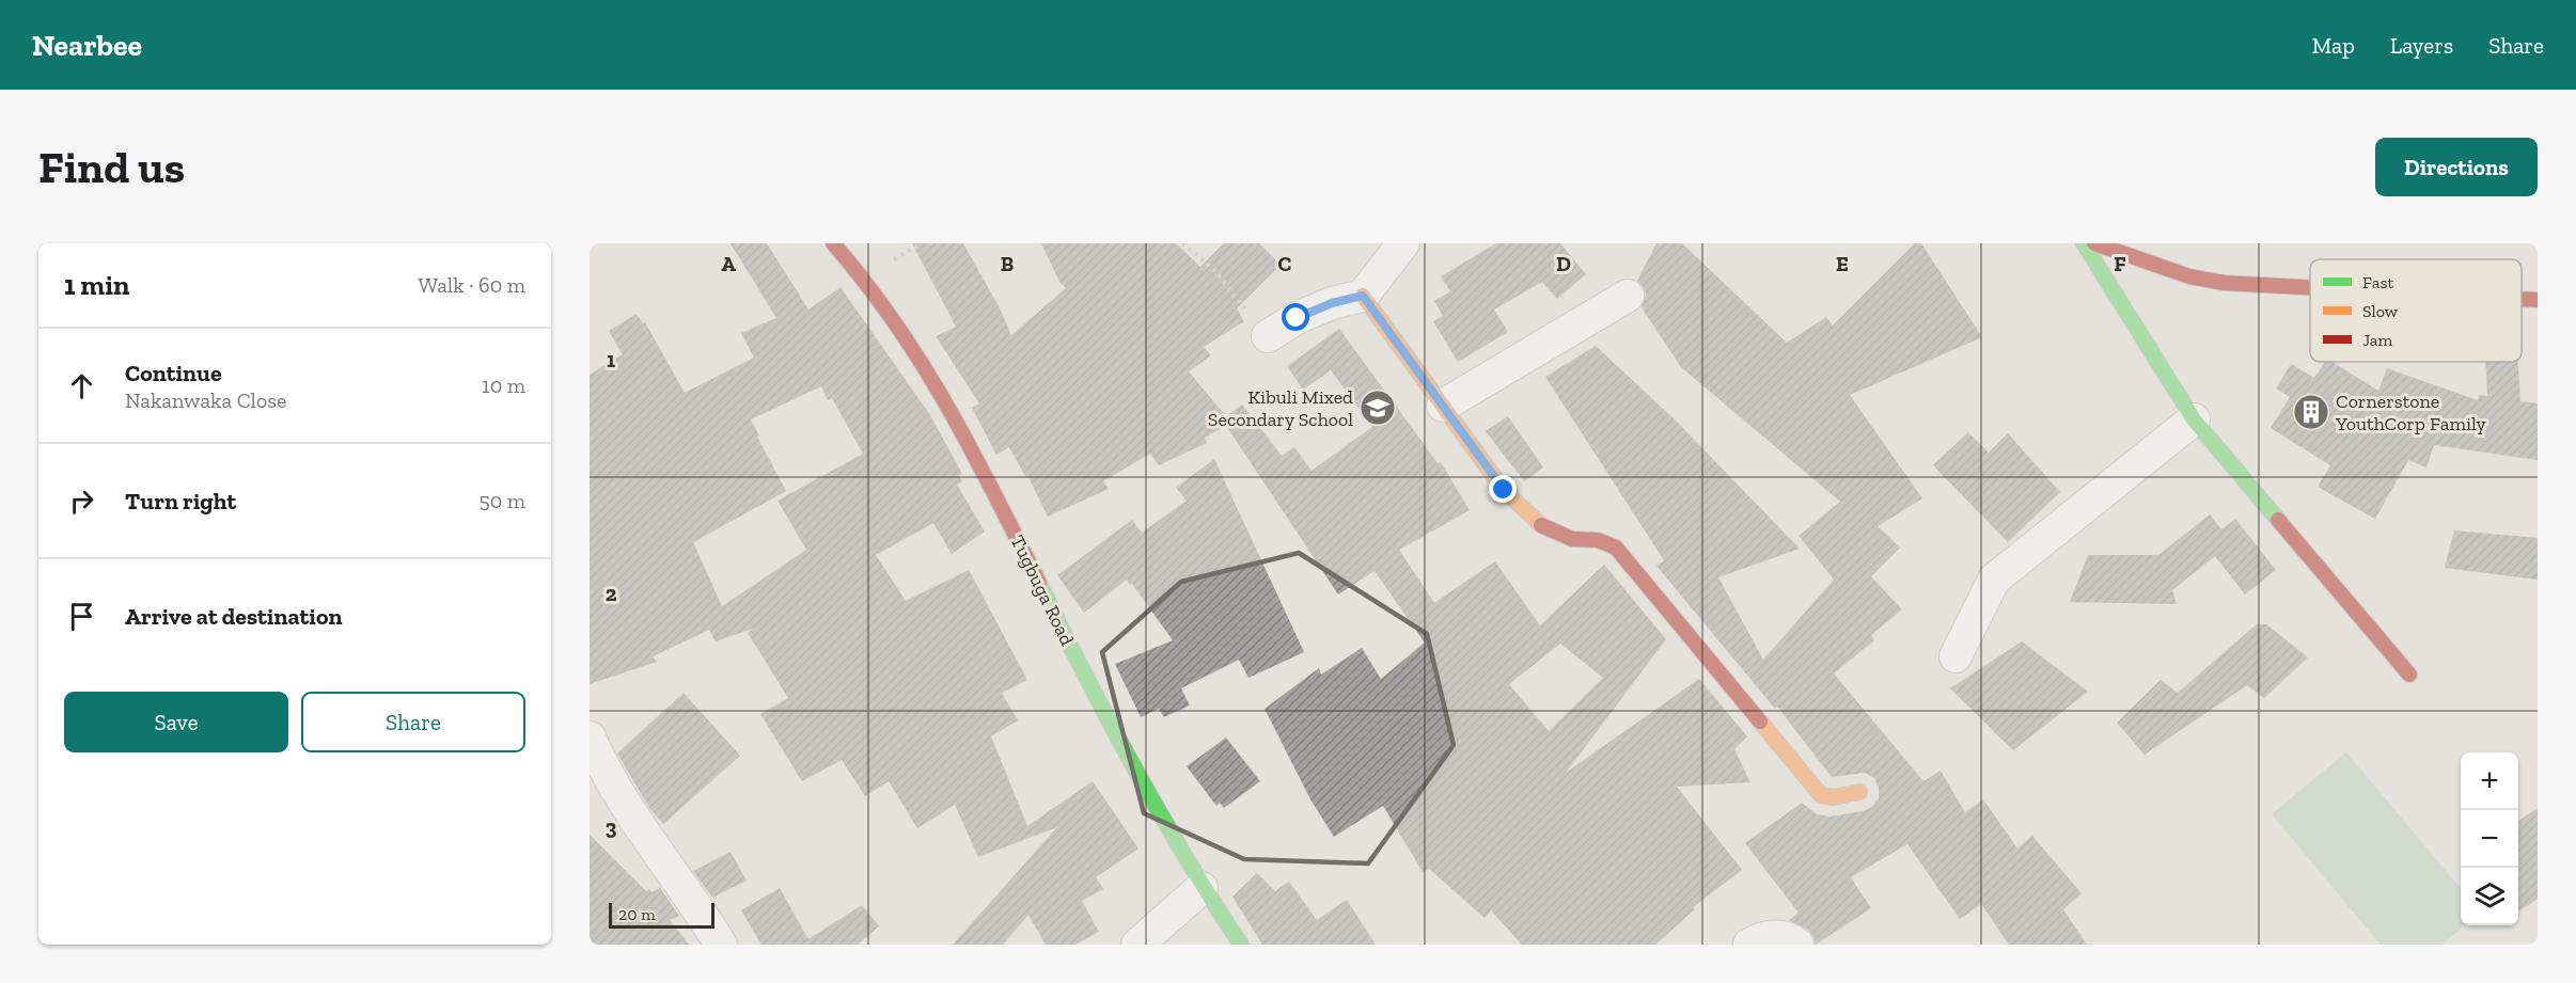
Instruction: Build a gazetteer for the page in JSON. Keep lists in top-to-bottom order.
{
  "streets": {
    "street": ["Tugbuga Road"]
  },
  "places": {
    "school or university": ["Kibuli Mixed Secondary School"],
    "building": ["Cornerstone YouthCorp Family"]
  },
  "legend": ["Fast", "Slow", "Jam"],
  "scale_bar": "20 m",
  "page": {
    "header": "Nearbee",
    "nav": ["Map", "Layers", "Share"],
    "buttons": [
      "Directions",
      ["Save", "Share"]
    ],
    "title": "Find us",
    "heading": ["1 min", "Walk · 60 m"],
    "list": [
      ["Continue", "Nakanwaka Close", "10 m"],
      ["Turn right", "50 m"],
      "Arrive at destination"
    ],
    "map_buttons": ["+", "−"],
    "scale": "20 m"
  },
  "grid": {
    "columns": [
      "A",
      "B",
      "C",
      "D",
      "E",
      "F"
    ],
    "rows": ["1", "2", "3"]
  }
}
